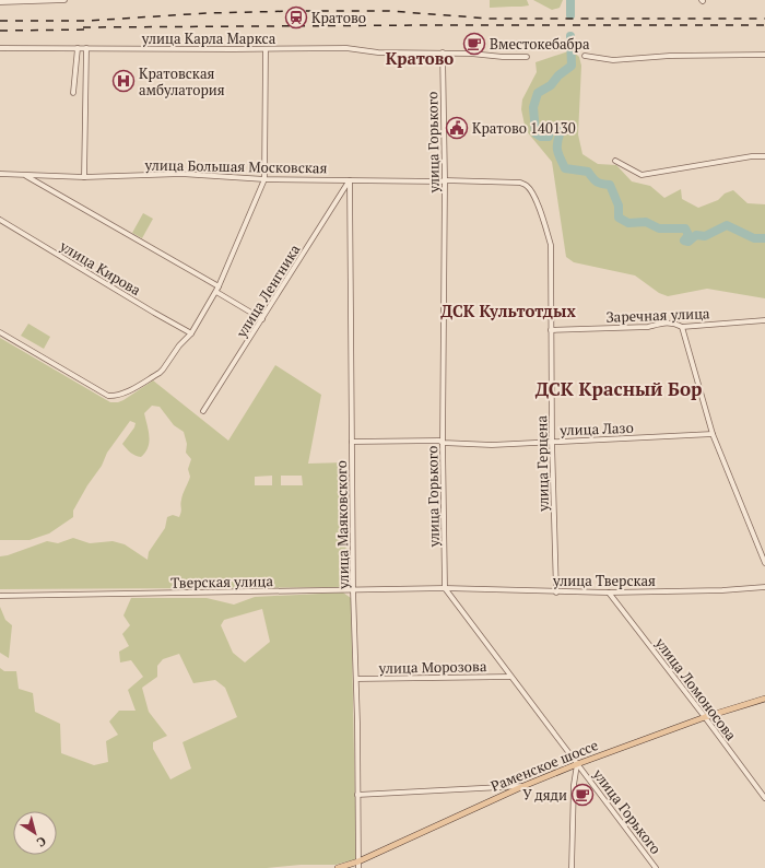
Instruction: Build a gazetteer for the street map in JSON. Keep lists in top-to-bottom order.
{
  "streets": {
    "main road": ["Раменское шоссе"],
    "street": [
      "улица Карла Маркса",
      "улица Горького",
      "улица Большая Московская",
      "улица Кирова",
      "улица Ленгника",
      "Заречная улица",
      "улица Лазо",
      "улица Герцена",
      "улица Маяковского",
      "улица Тверская",
      "Тверская улица",
      "улица Морозова",
      "улица Ломоносова"
    ]
  },
  "crossings": [
    ["улица Карла Маркса", "улица Горького"],
    ["улица Горького", "улица Большая Московская"],
    ["улица Горького", "улица Лазо"],
    ["улица Горького", "улица Герцена"],
    ["улица Горького", "улица Тверская"],
    ["улица Горького", "Тверская улица"],
    ["улица Горького", "улица Морозова"],
    ["улица Горького", "Раменское шоссе"],
    ["улица Большая Московская", "улица Ленгника"],
    ["улица Большая Московская", "улица Герцена"],
    ["улица Большая Московская", "улица Маяковского"],
    ["улица Ленгника", "улица Маяковского"],
    ["Заречная улица", "улица Герцена"],
    ["улица Лазо", "улица Герцена"],
    ["улица Лазо", "улица Маяковского"],
    ["улица Герцена", "улица Тверская"],
    ["улица Маяковского", "Тверская улица"],
    ["улица Маяковского", "улица Морозова"],
    ["улица Маяковского", "Раменское шоссе"],
    ["улица Тверская", "Тверская улица"],
    ["улица Тверская", "улица Ломоносова"],
    ["улица Ломоносова", "Раменское шоссе"]
  ],
  "districts": ["Кратово", "ДСК Культотдых", "ДСК Красный Бор"],
  "places": {
    "station": ["Кратово"],
    "cafe": ["Вместокебабра", "У дяди"],
    "hospital": ["Кратовская амбулатория"],
    "public building": ["Кратово 140130"]
  },
  "north": "bottom right"
}
